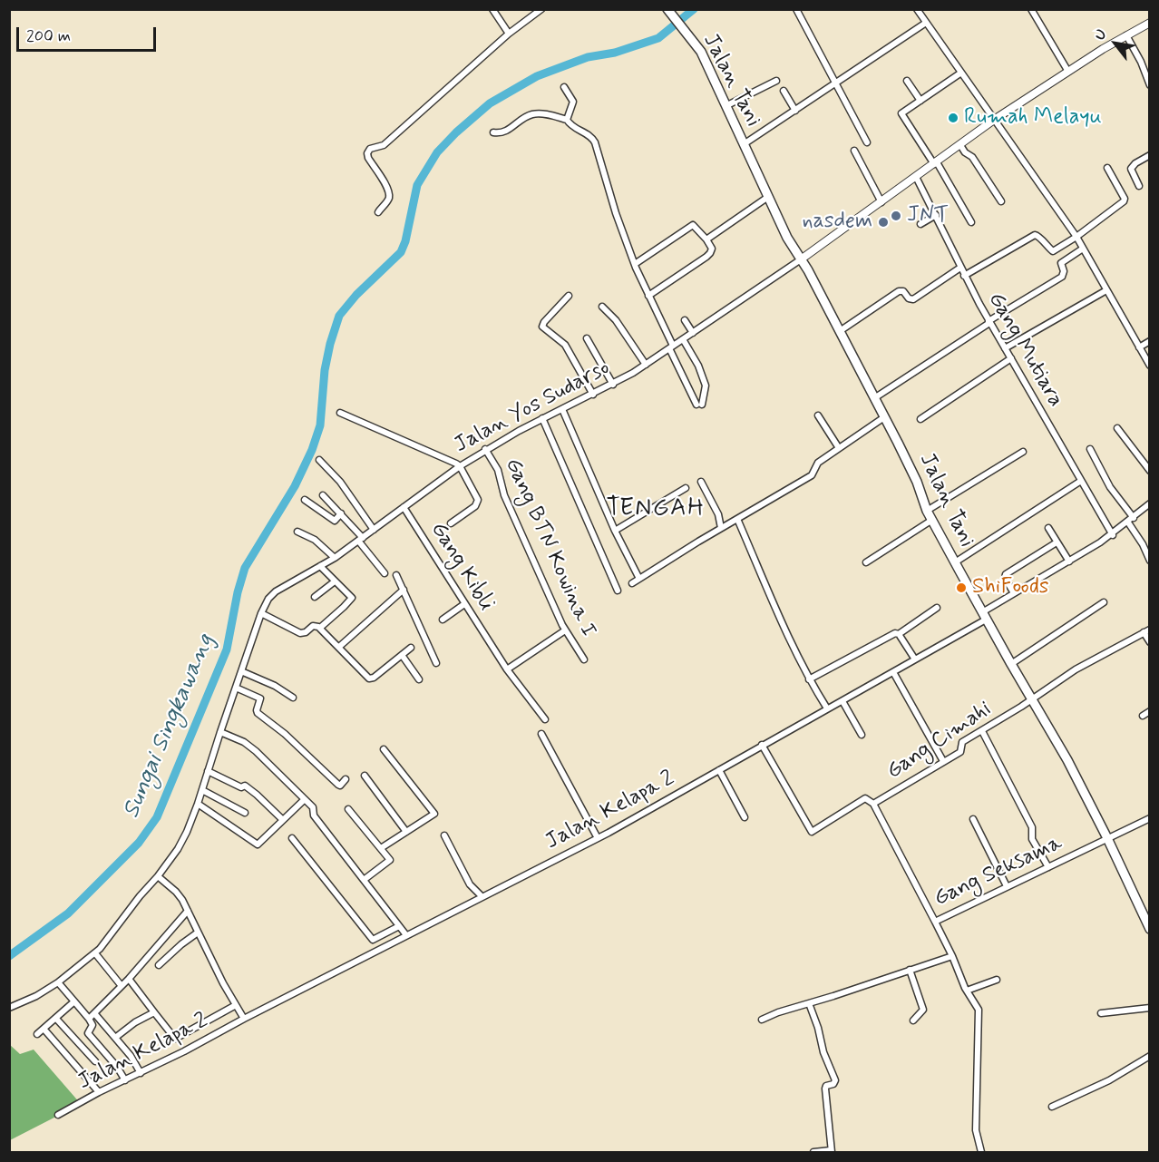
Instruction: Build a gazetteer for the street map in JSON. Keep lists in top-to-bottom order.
{
  "streets": {
    "highway": ["Jalan Tani"],
    "main road": ["Jalan Yos Sudarso"],
    "street": [
      "Gang Mutiara",
      "Gang BTN Kowina I",
      "Gang Kibli",
      "Gang Cimahi",
      "Jalan Kelapa 2",
      "Gang Seksama"
    ]
  },
  "crossings": [
    ["Jalan Tani", "Jalan Yos Sudarso"],
    ["Jalan Tani", "Gang Cimahi"],
    ["Jalan Tani", "Jalan Kelapa 2"],
    ["Jalan Tani", "Gang Seksama"],
    ["Gang Mutiara", "Jalan Yos Sudarso"],
    ["Gang Mutiara", "Jalan Kelapa 2"],
    ["Jalan Yos Sudarso", "Gang BTN Kowina I"],
    ["Jalan Yos Sudarso", "Gang Kibli"],
    ["Jalan Yos Sudarso", "Jalan Kelapa 2"],
    ["Gang Cimahi", "Jalan Kelapa 2"],
    ["Gang Cimahi", "Gang Seksama"]
  ],
  "districts": ["TENGAH"],
  "water": ["Sungai Singkawang"],
  "places": [
    "Rumah Melayu",
    "JNT",
    "nasdem",
    "ShiFoods"
  ],
  "scale_bar": "200 m",
  "north": "top left"
}
